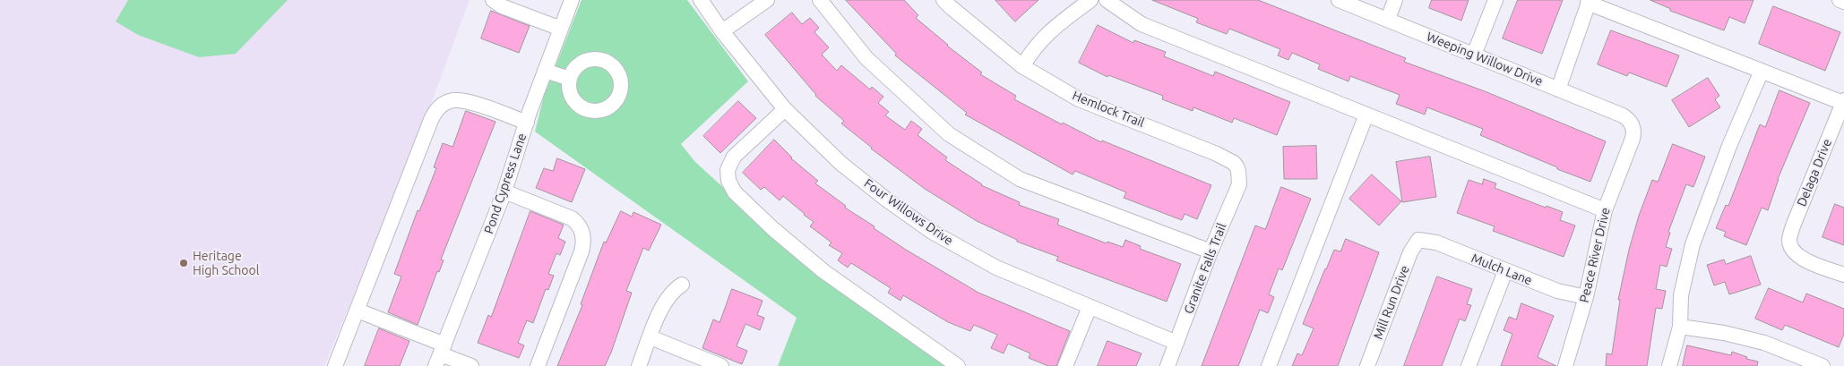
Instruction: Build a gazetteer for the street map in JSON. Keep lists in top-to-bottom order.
{
  "streets": {
    "street": [
      "Weeping Willow Drive",
      "Hemlock Trail",
      "Delaga Drive",
      "Pond Cypress Lane",
      "Four Willows Drive",
      "Peace River Drive",
      "Granite Falls Trail",
      "Mulch Lane",
      "Mill Run Drive"
    ]
  },
  "crossings": [
    ["Weeping Willow Drive", "Peace River Drive"],
    ["Hemlock Trail", "Granite Falls Trail"],
    ["Four Willows Drive", "Granite Falls Trail"],
    ["Peace River Drive", "Mulch Lane"],
    ["Mulch Lane", "Mill Run Drive"]
  ],
  "places": ["Heritage High School"]
}
